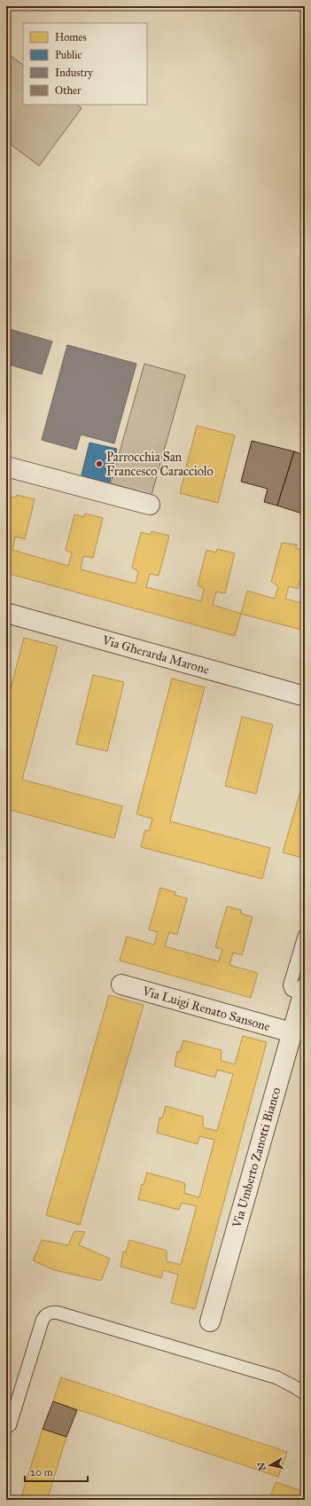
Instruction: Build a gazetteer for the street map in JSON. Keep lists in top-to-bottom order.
{
  "streets": {
    "street": ["Via Gherarda Marone", "Via Luigi Renato Sansone", "Via Umberto Zanotti Bianco"]
  },
  "crossings": [
    ["Via Luigi Renato Sansone", "Via Umberto Zanotti Bianco"]
  ],
  "places": ["Parrocchia San Francesco Caracciolo"],
  "legend": [
    "Homes",
    "Public",
    "Industry",
    "Other"
  ],
  "scale_bar": "20 m",
  "north": "left"
}
